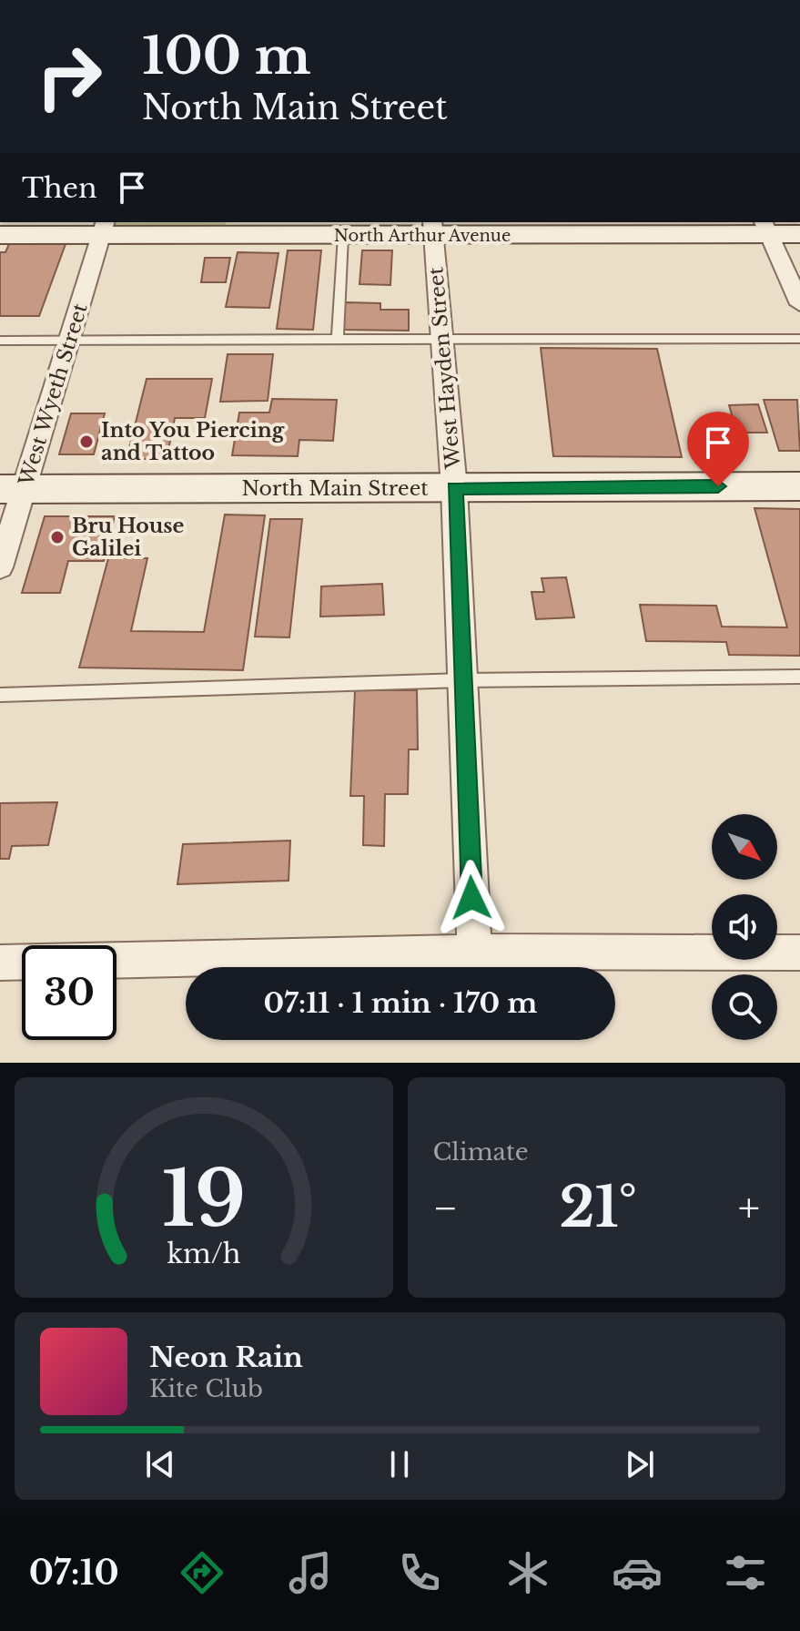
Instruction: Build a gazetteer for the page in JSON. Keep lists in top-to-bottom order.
{
  "streets": {
    "main road": ["North Arthur Avenue", "North Main Street"],
    "street": ["West Hayden Street", "West Wyeth Street"]
  },
  "crossings": [
    ["North Arthur Avenue", "West Hayden Street"],
    ["North Arthur Avenue", "West Wyeth Street"],
    ["West Hayden Street", "North Main Street"],
    ["West Wyeth Street", "North Main Street"]
  ],
  "places": ["Into You Piercing and Tattoo", "Bru House Galilei"],
  "north": "bottom right",
  "page": {
    "turn": ["100 m", "North Main Street"],
    "then": "Then",
    "limit": "30",
    "trip": "07:11 · 1 min · 170 m",
    "tile": "Climate",
    "heat": ["−", "21°", "+"],
    "song": ["Neon Rain", "Kite Club"],
    "tabs": "07:10",
    "gauge": ["19", "km/h"]
  }
}
